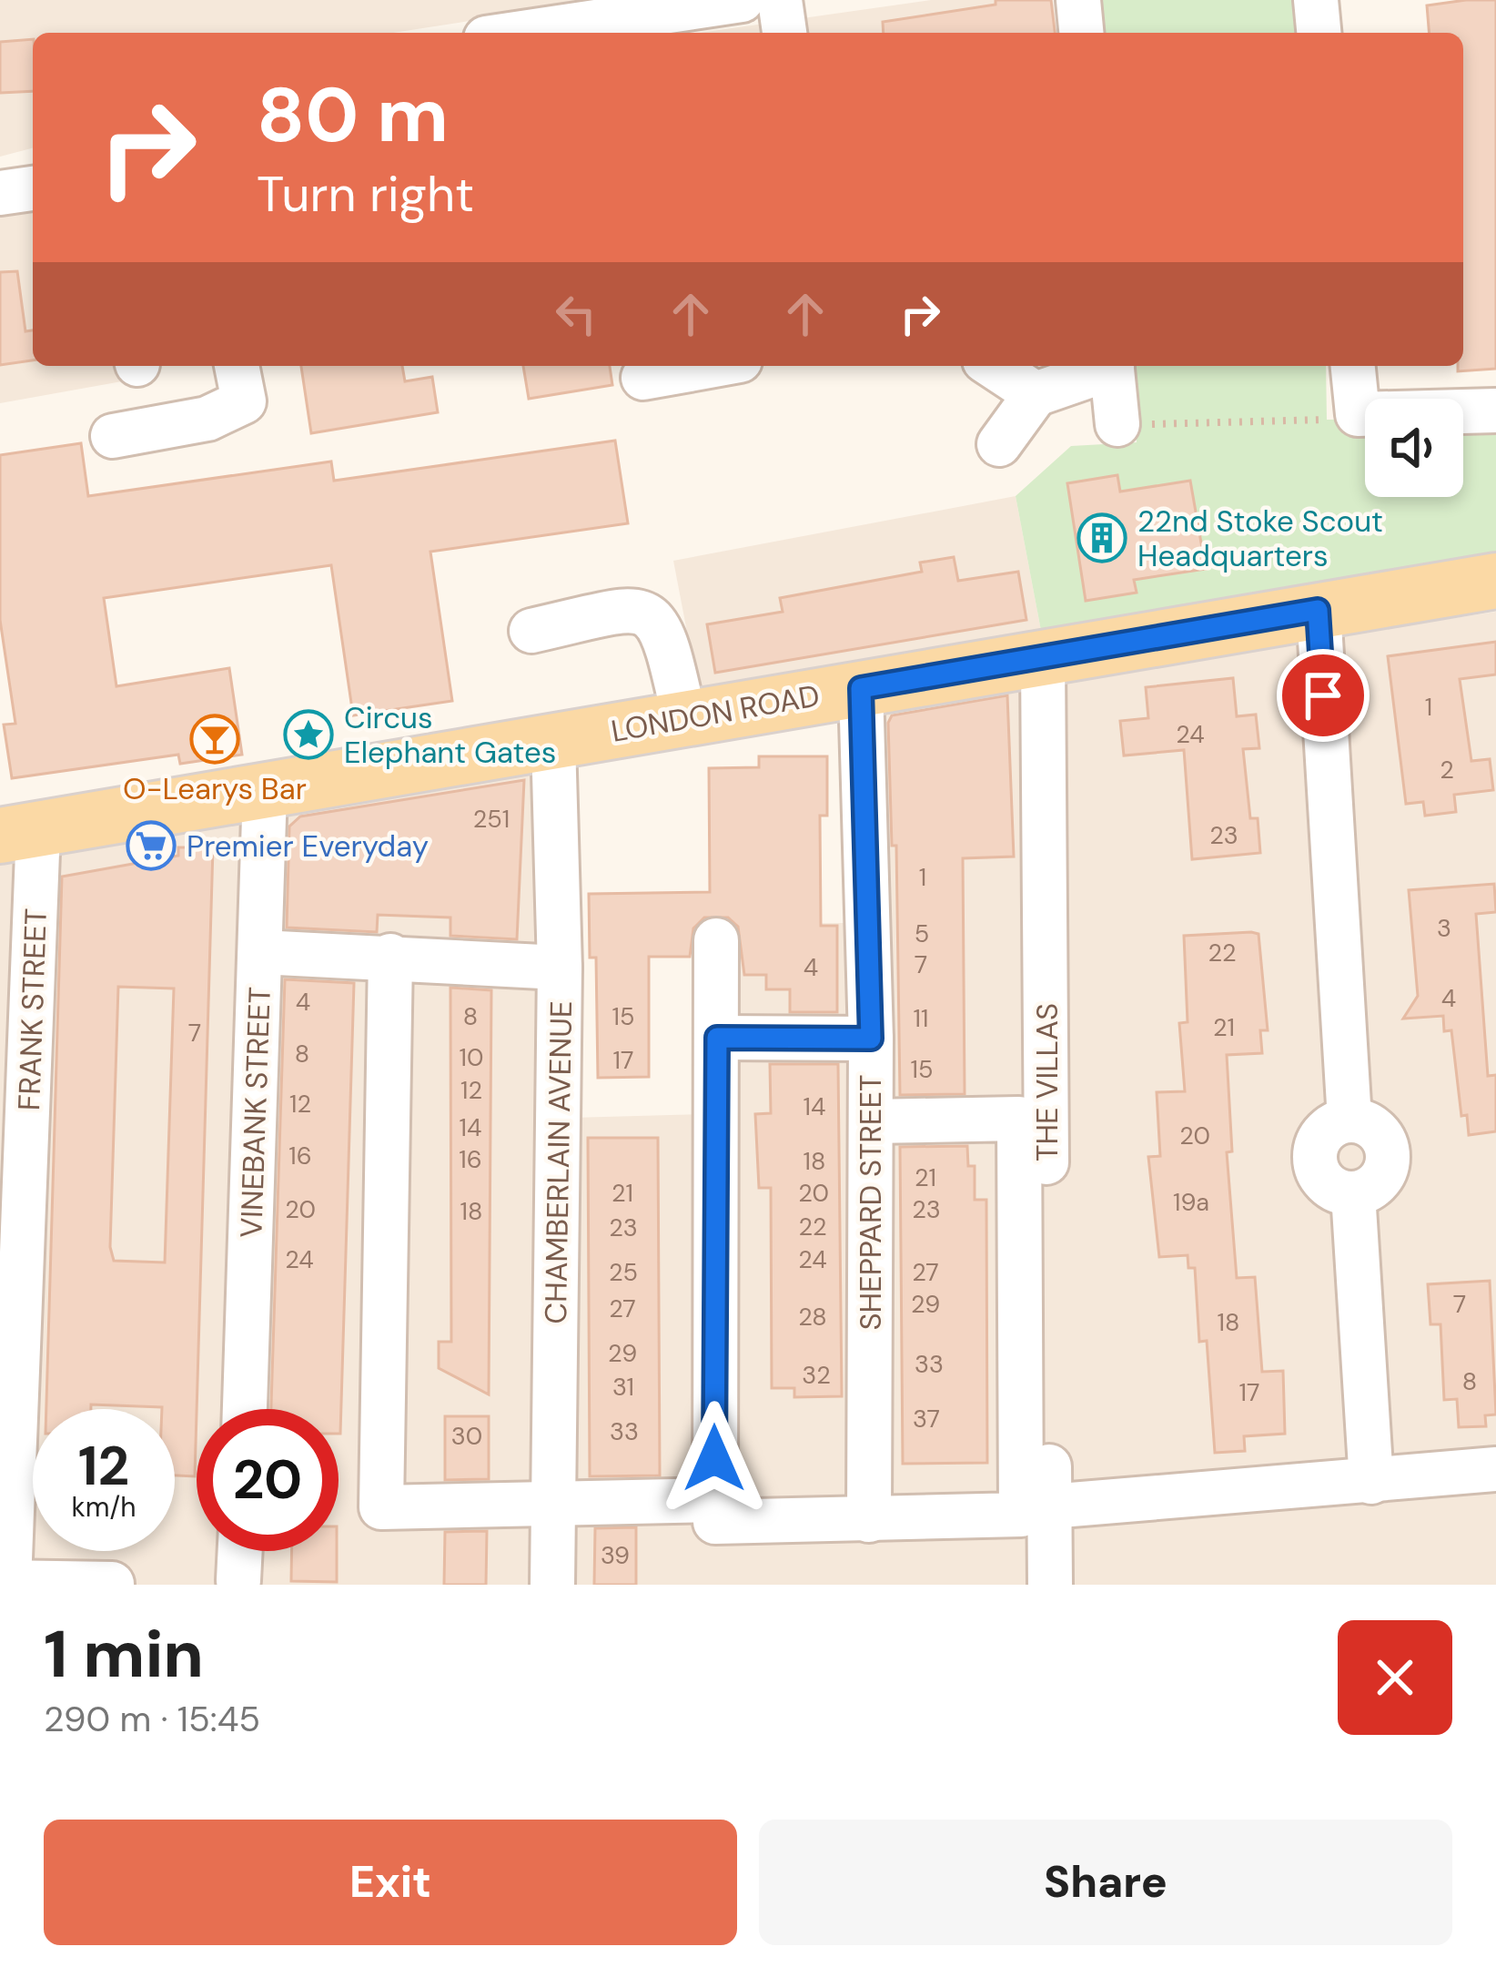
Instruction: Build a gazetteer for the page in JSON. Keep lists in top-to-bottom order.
{
  "streets": {
    "main road": ["LONDON ROAD"],
    "street": [
      "FRANK STREET",
      "THE VILLAS",
      "VINEBANK STREET",
      "CHAMBERLAIN AVENUE",
      "SHEPPARD STREET"
    ]
  },
  "crossings": [
    ["LONDON ROAD", "FRANK STREET"],
    ["LONDON ROAD", "THE VILLAS"],
    ["LONDON ROAD", "VINEBANK STREET"],
    ["LONDON ROAD", "CHAMBERLAIN AVENUE"],
    ["LONDON ROAD", "SHEPPARD STREET"],
    ["THE VILLAS", "SHEPPARD STREET"]
  ],
  "places": {
    "building": ["22nd Stoke Scout Headquarters"],
    "place": ["Circus Elephant Gates"],
    "bar": ["O-Learys Bar"],
    "supermarket": ["Premier Everyday"]
  },
  "house_numbers": [
    "1",
    "24",
    "2",
    "251",
    "23",
    "1",
    "3",
    "5",
    "22",
    "7",
    "4",
    "4",
    "4",
    "8",
    "15",
    "11",
    "21",
    "7",
    "8",
    "10",
    "17",
    "15",
    "12",
    "12",
    "14",
    "14",
    "20",
    "16",
    "16",
    "18",
    "21",
    "21",
    "20",
    "19a",
    "20",
    "23",
    "18",
    "22",
    "23",
    "24",
    "24",
    "25",
    "27",
    "29",
    "7",
    "27",
    "28",
    "18",
    "29",
    "33",
    "32",
    "8",
    "31",
    "17",
    "37",
    "33",
    "30",
    "39"
  ],
  "page": {
    "turn": ["80 m", "Turn right"],
    "speed": "12 km/h",
    "limit": "20",
    "heading": ["1 min", "290 m · 15:45"],
    "buttons": ["Exit", "Share"]
  }
}
